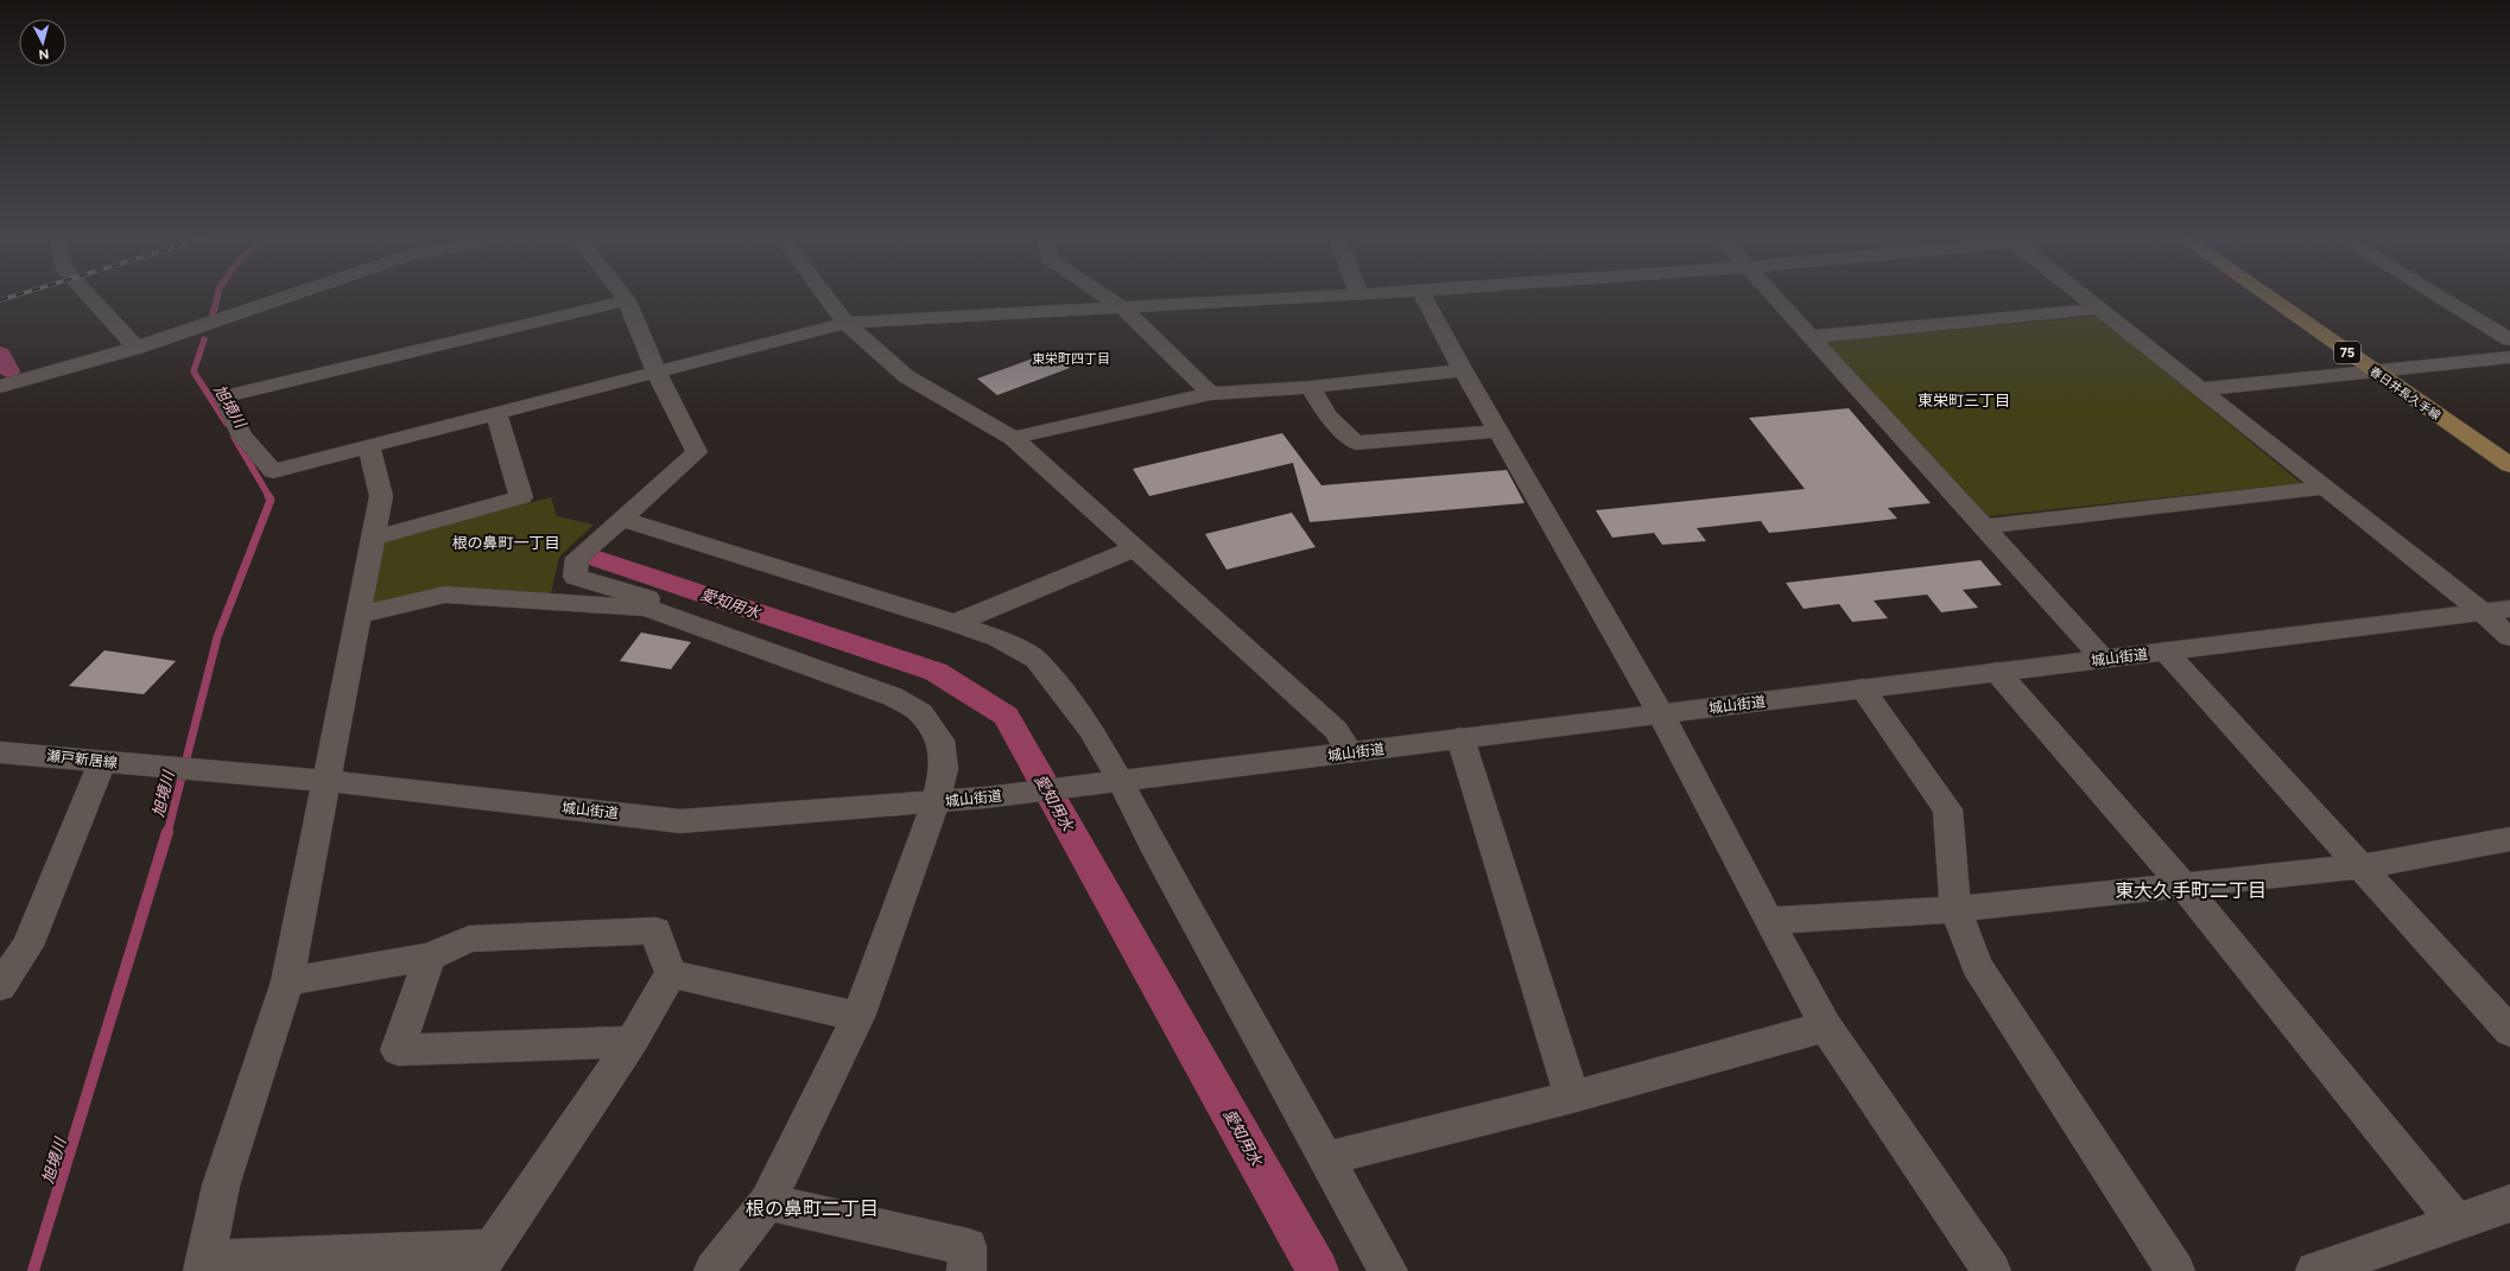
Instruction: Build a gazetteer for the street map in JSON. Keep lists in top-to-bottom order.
{
  "streets": {
    "main road": ["75", "春日井長久手線"],
    "street": ["城山街道", "瀬戸新居線"]
  },
  "crossings": [
    ["城山街道", "瀬戸新居線"]
  ],
  "districts": [
    "東栄町四丁目",
    "東栄町三丁目",
    "根の鼻町一丁目",
    "東大久手町二丁目",
    "根の鼻町二丁目"
  ],
  "water": ["旭境川", "愛知用水"],
  "north": "bottom"
}
